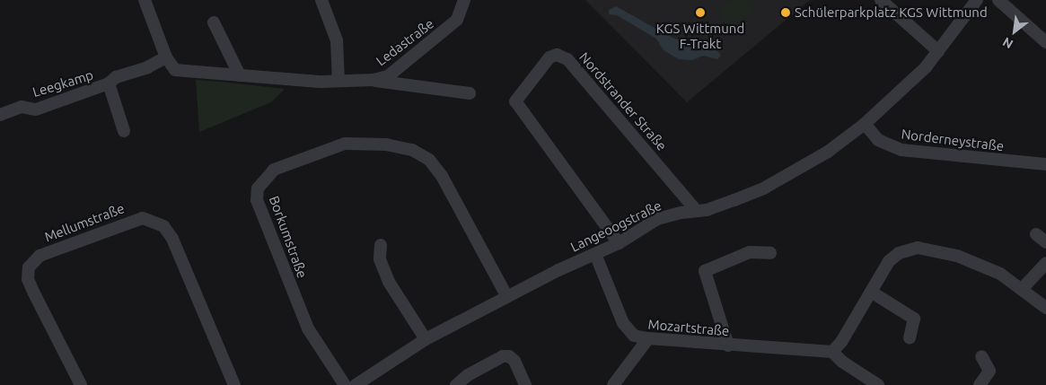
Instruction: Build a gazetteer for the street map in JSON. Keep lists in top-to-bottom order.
{
  "streets": {
    "street": [
      "Ledastraße",
      "Leegkamp",
      "Nordstrander Straße",
      "Norderneystraße",
      "Mellumstraße",
      "Langeoogstraße",
      "Borkumstraße",
      "Mozartstraße"
    ]
  },
  "crossings": [
    ["Ledastraße", "Leegkamp"],
    ["Nordstrander Straße", "Langeoogstraße"],
    ["Norderneystraße", "Langeoogstraße"],
    ["Langeoogstraße", "Borkumstraße"],
    ["Langeoogstraße", "Mozartstraße"]
  ],
  "places": ["KGS Wittmund F-Trakt", "Schülerparkplatz KGS Wittmund"],
  "north": "bottom left"
}
